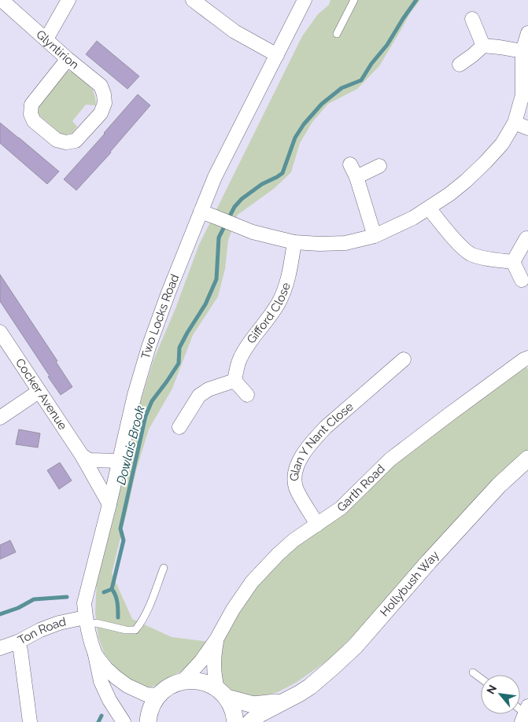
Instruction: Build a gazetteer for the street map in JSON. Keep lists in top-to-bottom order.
{
  "streets": {
    "street": [
      "Glyntirion",
      "Gifford Close",
      "Two Locks Road",
      "Cocker Avenue",
      "Glan Y Nant Close",
      "Garth Road",
      "Hollybush Way",
      "Ton Road"
    ]
  },
  "crossings": [
    ["Two Locks Road", "Cocker Avenue"],
    ["Two Locks Road", "Hollybush Way"],
    ["Two Locks Road", "Ton Road"],
    ["Glan Y Nant Close", "Garth Road"],
    ["Garth Road", "Hollybush Way"]
  ],
  "water": ["Dowlais Brook"],
  "north": "top left"
}
